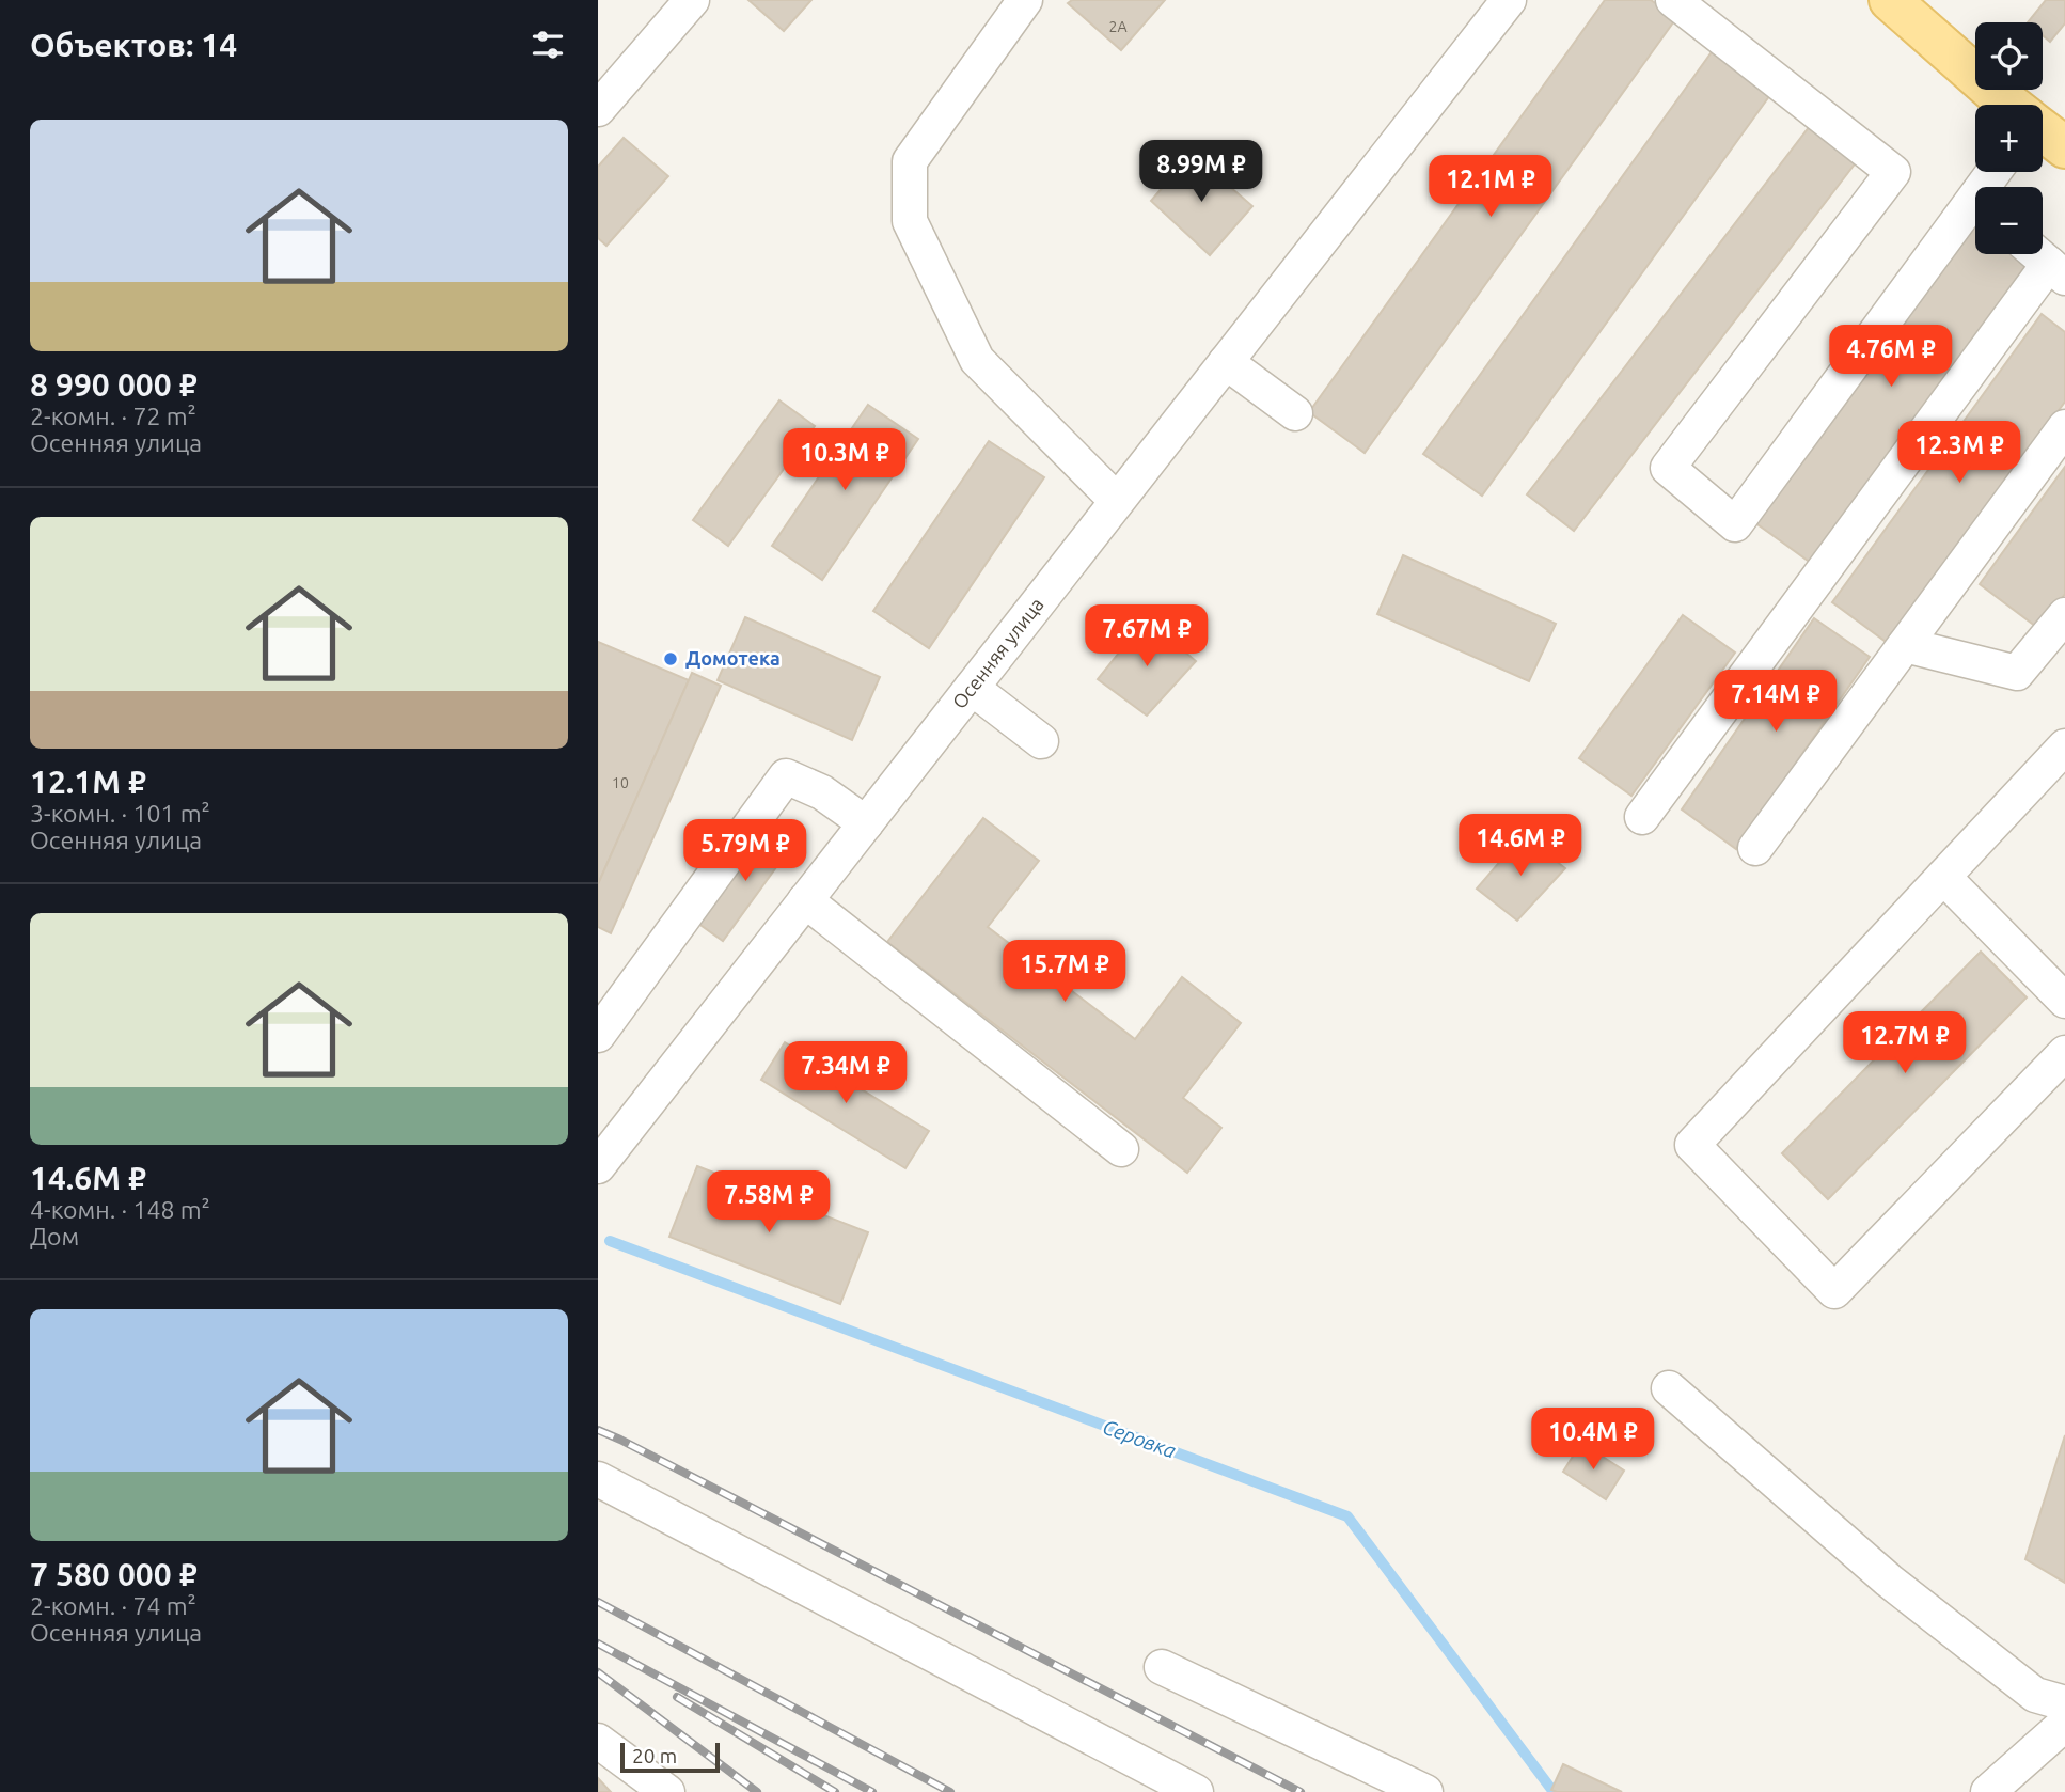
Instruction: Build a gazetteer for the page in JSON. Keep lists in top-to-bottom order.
{
  "streets": {
    "street": ["Осенняя улица"]
  },
  "water": ["Серовка"],
  "places": ["Домотека"],
  "house_numbers": ["2А", "10"],
  "scale_bar": "20 m",
  "page": {
    "heading": "Объектов: 14",
    "map_buttons": ["+", "−"],
    "list": [
      {
        "name": "8 990 000 ₽",
        "note": "2-комн. · 72 m² · Осенняя улица"
      },
      {
        "name": "12.1M ₽",
        "note": "3-комн. · 101 m² · Осенняя улица"
      },
      {
        "name": "14.6M ₽",
        "note": "4-комн. · 148 m² · Дом"
      },
      {
        "name": "7 580 000 ₽",
        "note": "2-комн. · 74 m² · Осенняя улица"
      }
    ],
    "price": [
      "8.99M ₽",
      "12.1M ₽",
      "4.76M ₽",
      "12.3M ₽",
      "10.3M ₽",
      "7.67M ₽",
      "7.14M ₽",
      "14.6M ₽",
      "5.79M ₽",
      "15.7M ₽",
      "12.7M ₽",
      "7.34M ₽",
      "7.58M ₽",
      "10.4M ₽"
    ],
    "scale": "20 m"
  }
}
